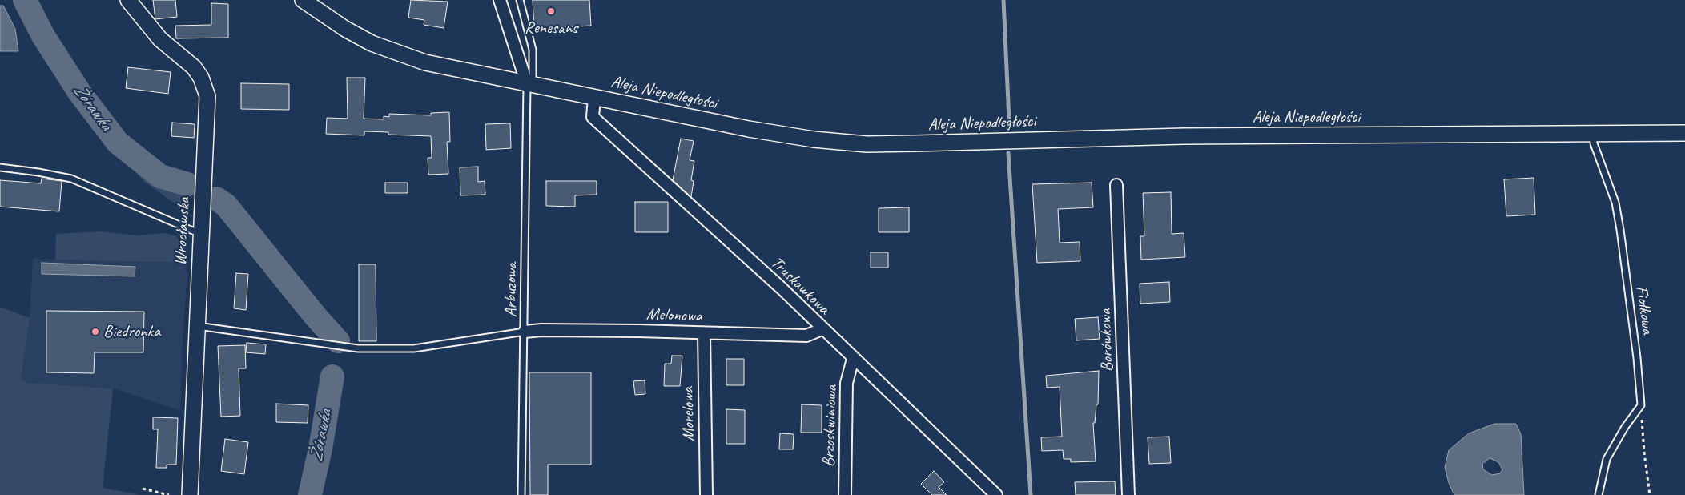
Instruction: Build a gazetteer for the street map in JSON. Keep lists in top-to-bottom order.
{
  "streets": {
    "street": [
      "Aleja Niepodległości",
      "Wrocławska",
      "Truskawkowa",
      "Melonowa",
      "Borówkowa",
      "Morelowa",
      "Brzoskwiniowa"
    ],
    "lane": ["Arbuzowa", "Fiołkowa"]
  },
  "crossings": [
    ["Aleja Niepodległości", "Truskawkowa"],
    ["Aleja Niepodległości", "Arbuzowa"],
    ["Aleja Niepodległości", "Fiołkowa"],
    ["Truskawkowa", "Melonowa"],
    ["Truskawkowa", "Brzoskwiniowa"],
    ["Arbuzowa", "Melonowa"],
    ["Melonowa", "Morelowa"]
  ],
  "water": ["Żórawka"],
  "places": ["Renesans", "Biedronka"]
}
